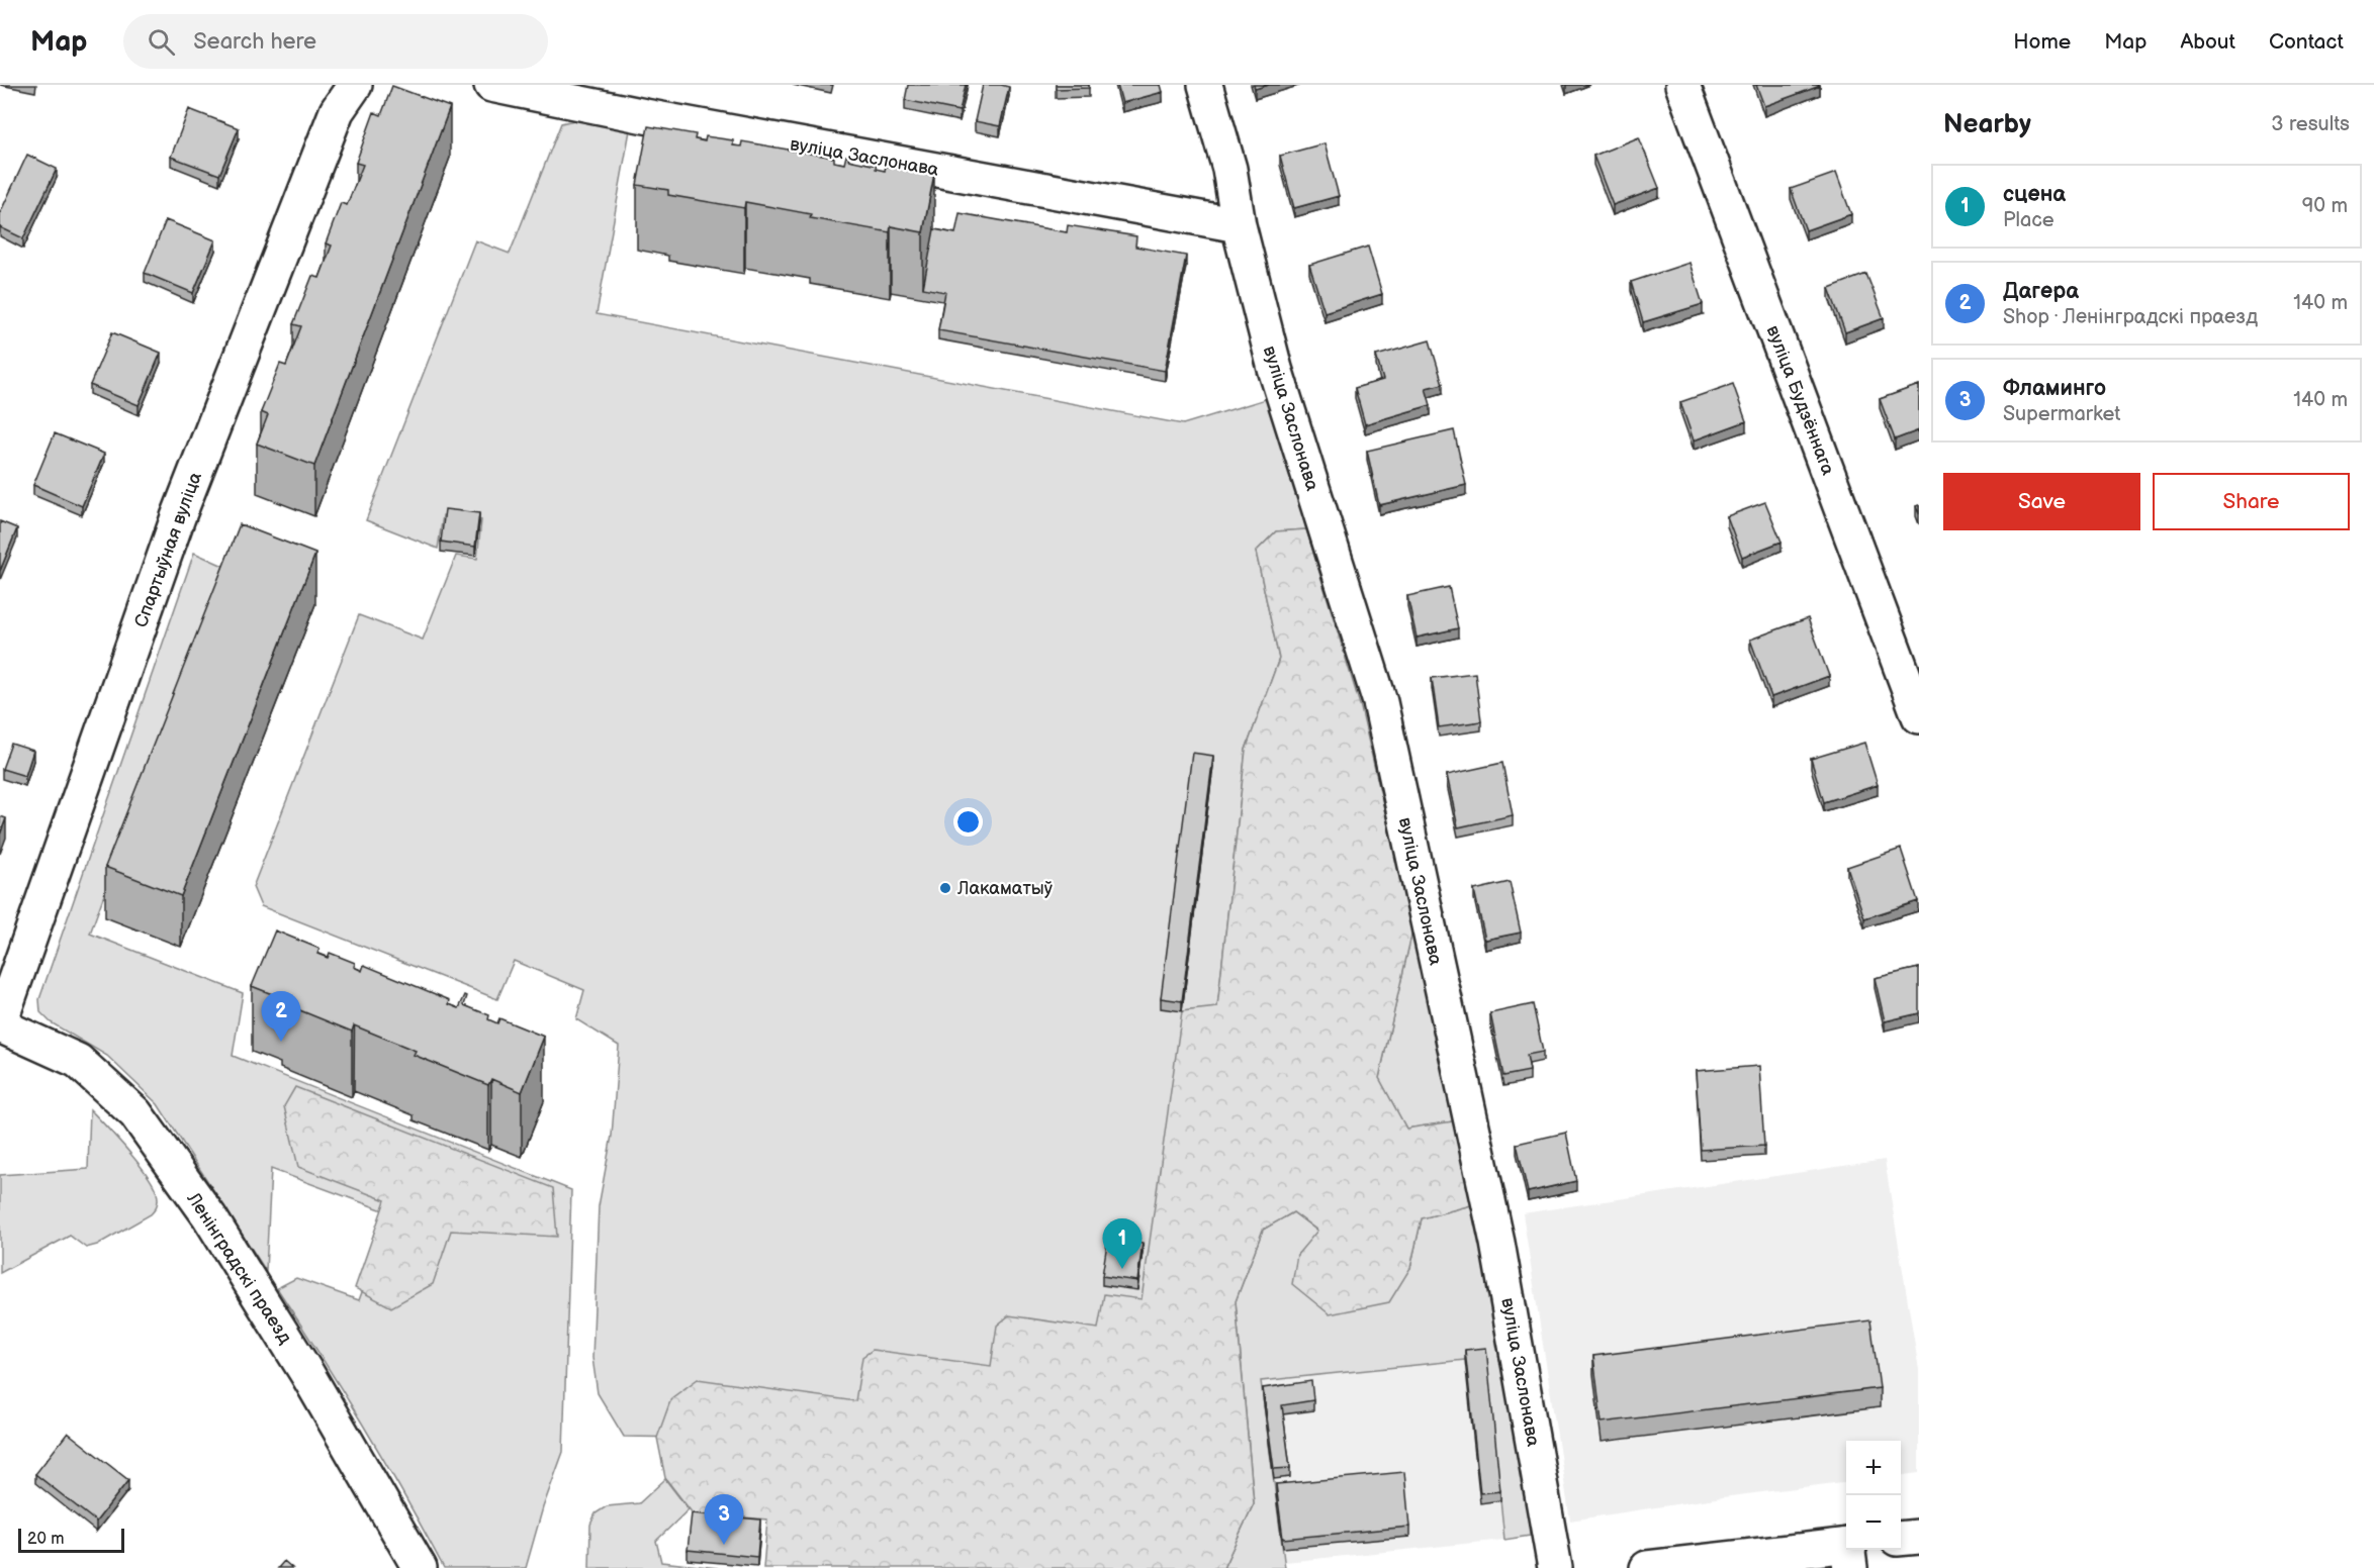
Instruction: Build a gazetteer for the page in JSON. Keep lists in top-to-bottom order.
{
  "streets": {
    "street": [
      "вуліца Заслонава",
      "вуліца Будзённага",
      "Спартыўная вуліца",
      "Ленінградскі праезд"
    ]
  },
  "crossings": [
    ["Спартыўная вуліца", "Ленінградскі праезд"]
  ],
  "places": ["Лакаматыў"],
  "scale_bar": "20 m",
  "page": {
    "header": "Map",
    "search": "Search here",
    "nav": [
      "Home",
      "Map",
      "About",
      "Contact"
    ],
    "heading": ["Nearby", "3 results"],
    "list": [
      {
        "mark": "1",
        "name": "сцена",
        "note": "Place",
        "value": "90 m"
      },
      {
        "mark": "2",
        "name": "Дагера",
        "note": "Shop · Ленінградскі праезд",
        "value": "140 m"
      },
      {
        "mark": "3",
        "name": "Фламинго",
        "note": "Supermarket",
        "value": "140 m"
      }
    ],
    "buttons": ["Save", "Share"],
    "pins": ["2", "1", "3"],
    "map_buttons": ["+", "−"],
    "scale": "20 m"
  }
}
